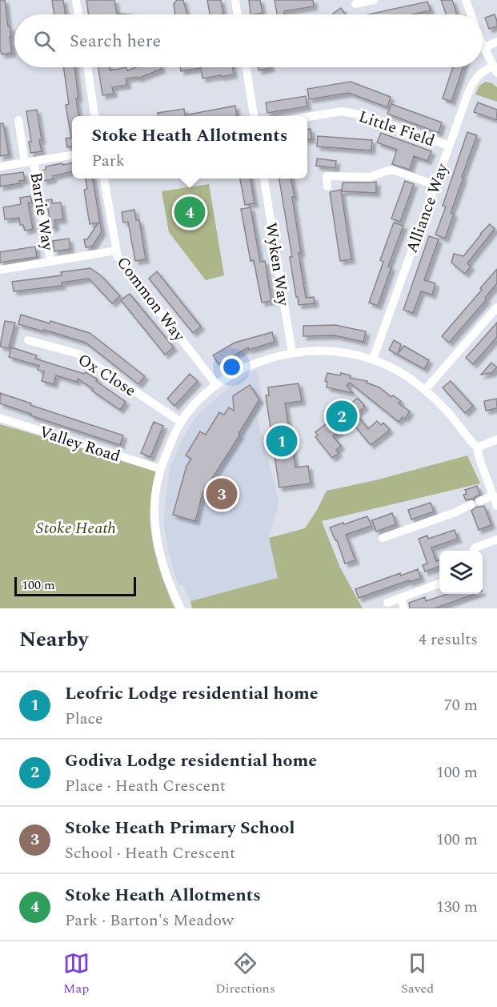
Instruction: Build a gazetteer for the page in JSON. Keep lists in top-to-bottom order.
{
  "streets": {
    "street": [
      "Little Field",
      "Alliance Way",
      "Barrie Way",
      "Wyken Way",
      "Common Way",
      "Ox Close",
      "Valley Road"
    ]
  },
  "crossings": [
    ["Little Field", "Alliance Way"]
  ],
  "parks": ["Stoke Heath"],
  "scale_bar": "100 m",
  "page": {
    "search": "Search here",
    "popup": ["Stoke Heath Allotments", "Park"],
    "pins": [
      "4",
      "2",
      "1",
      "3"
    ],
    "scale": "100 m",
    "heading": ["Nearby", "4 results"],
    "list": [
      {
        "mark": "1",
        "name": "Leofric Lodge residential home",
        "note": "Place",
        "value": "70 m"
      },
      {
        "mark": "2",
        "name": "Godiva Lodge residential home",
        "note": "Place · Heath Crescent",
        "value": "100 m"
      },
      {
        "mark": "3",
        "name": "Stoke Heath Primary School",
        "note": "School · Heath Crescent",
        "value": "100 m"
      },
      {
        "mark": "4",
        "name": "Stoke Heath Allotments",
        "note": "Park · Barton's Meadow",
        "value": "130 m"
      }
    ],
    "nav": ["Map", "Directions", "Saved"]
  }
}
